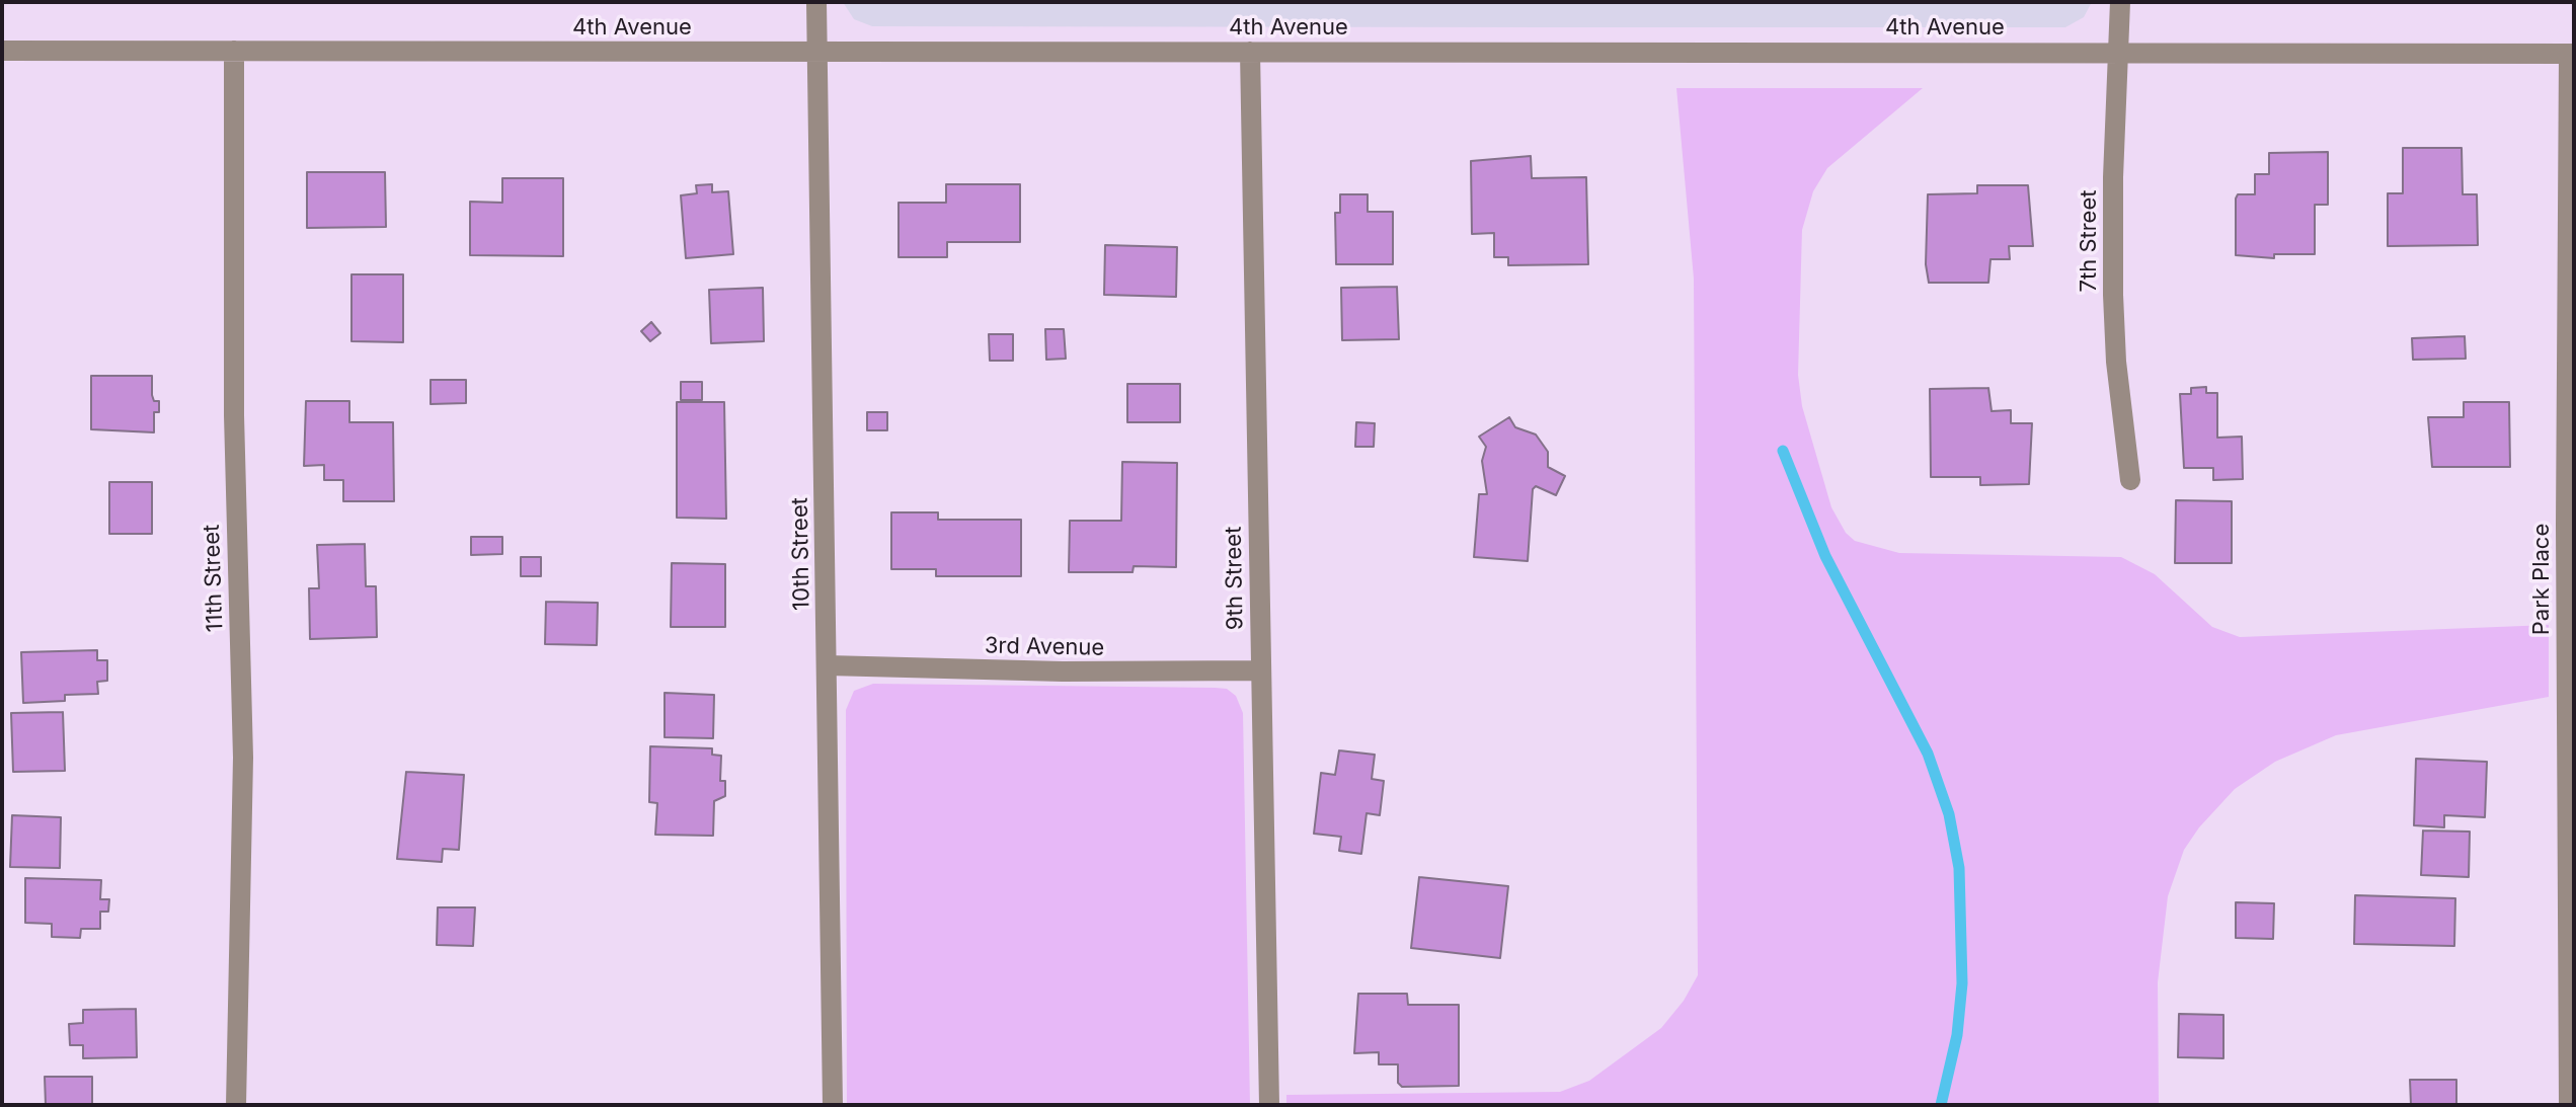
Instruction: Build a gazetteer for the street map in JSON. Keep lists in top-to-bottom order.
{
  "streets": {
    "street": [
      "4th Avenue",
      "7th Street",
      "10th Street",
      "11th Street",
      "9th Street",
      "Park Place",
      "3rd Avenue"
    ]
  },
  "crossings": [
    ["4th Avenue", "7th Street"],
    ["4th Avenue", "10th Street"],
    ["4th Avenue", "11th Street"],
    ["4th Avenue", "9th Street"],
    ["4th Avenue", "Park Place"],
    ["10th Street", "3rd Avenue"],
    ["9th Street", "3rd Avenue"]
  ]
}
